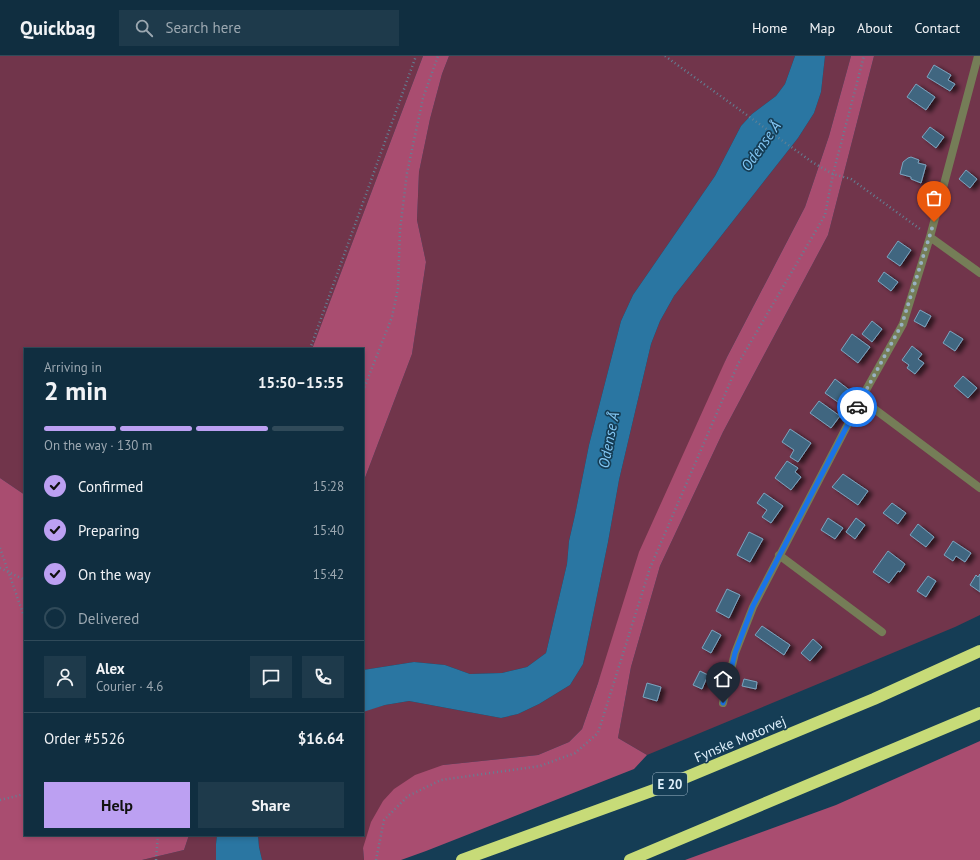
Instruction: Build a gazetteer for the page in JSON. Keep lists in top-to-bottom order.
{
  "streets": {
    "highway": ["Fynske Motorvej", "E 20"]
  },
  "crossings": [
    ["Fynske Motorvej", "E 20"]
  ],
  "water": ["Odense Å"],
  "page": {
    "header": "Quickbag",
    "search": "Search here",
    "nav": [
      "Home",
      "Map",
      "About",
      "Contact"
    ],
    "heading": ["2 min", "Arriving in", "15:50–15:55"],
    "panel": [
      "Alex",
      "Courier · 4.6",
      "Order #5526",
      "$16.64"
    ],
    "bar": "On the way · 130 m",
    "list": [
      ["Confirmed", "15:28"],
      ["Preparing", "15:40"],
      ["On the way", "15:42"],
      "Delivered"
    ],
    "buttons": ["Help", "Share"]
  }
}
